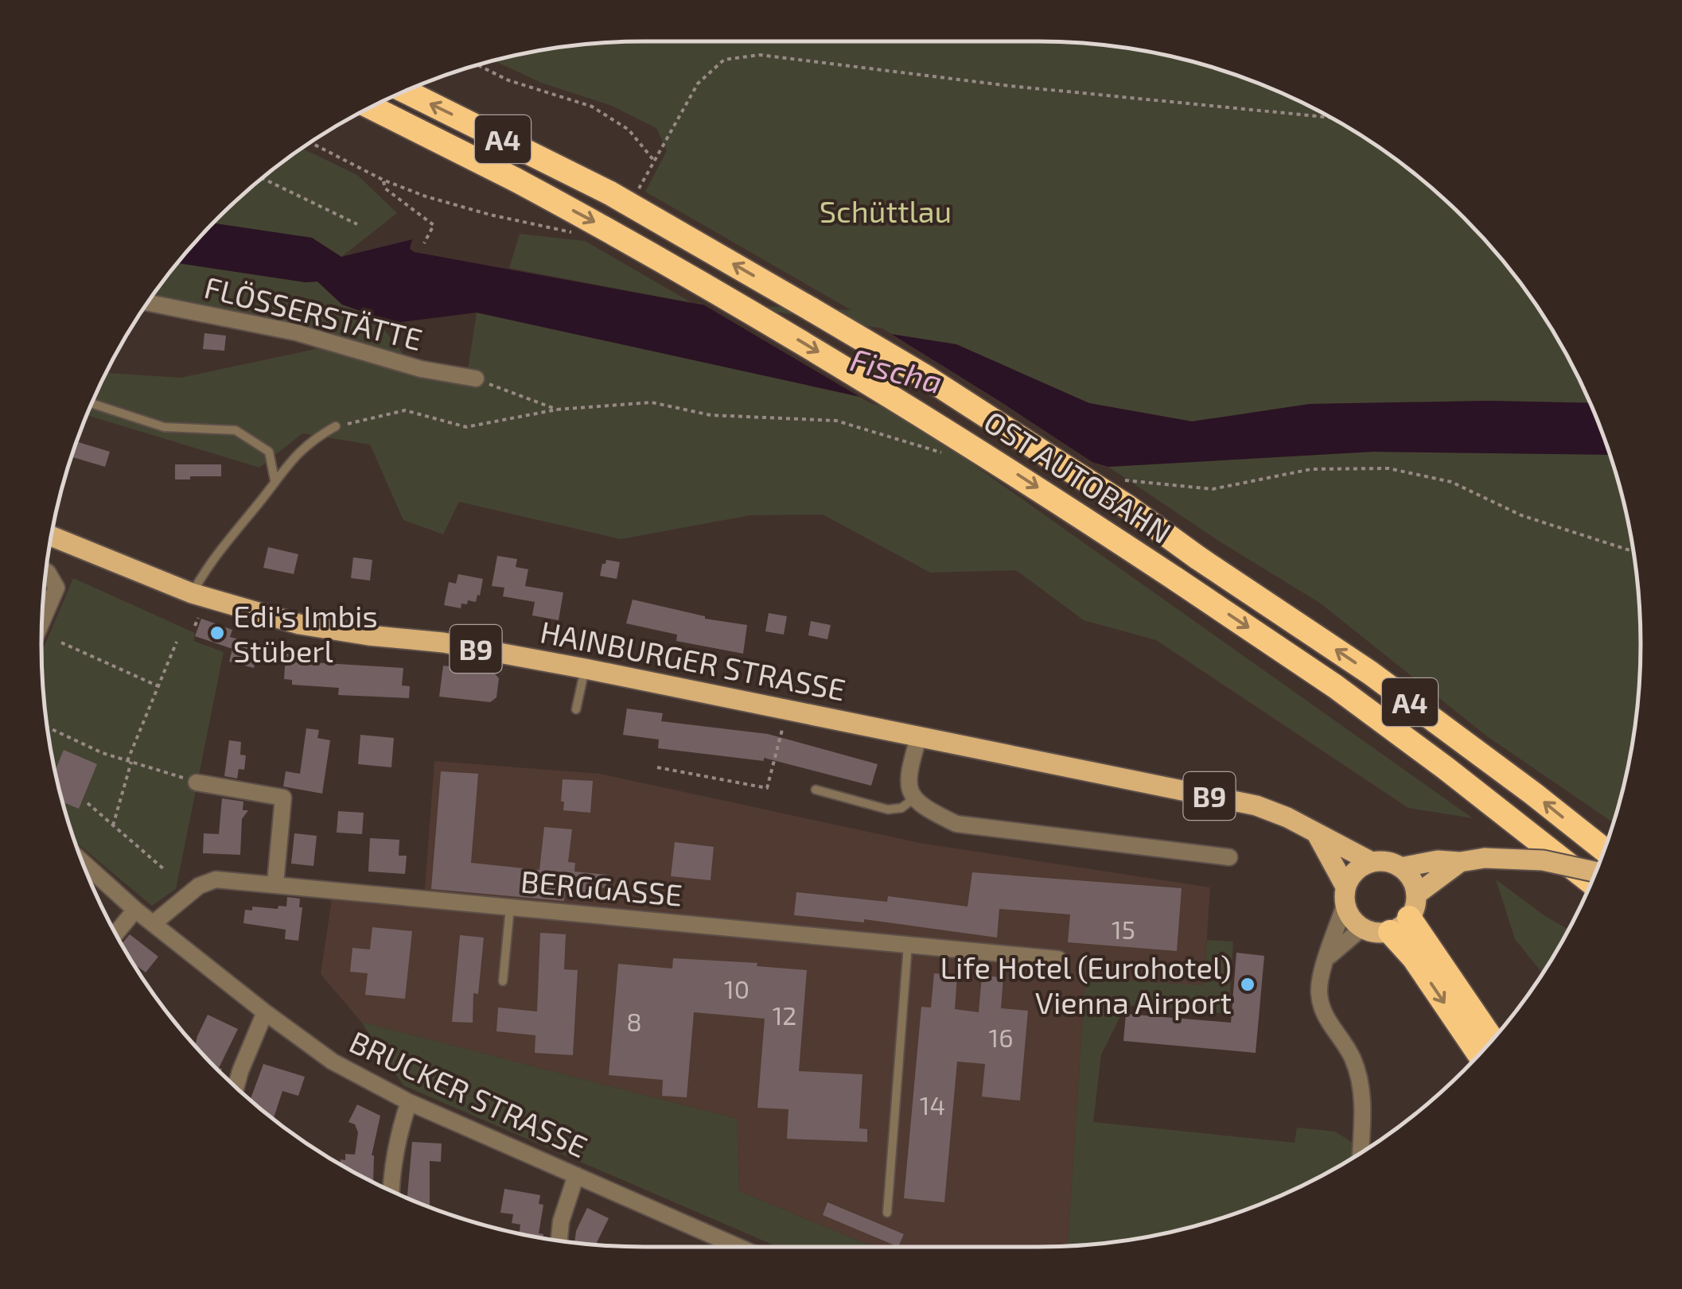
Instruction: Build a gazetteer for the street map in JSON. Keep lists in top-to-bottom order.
{
  "streets": {
    "highway": ["A4", "OST AUTOBAHN"],
    "main road": ["B9", "HAINBURGER STRASSE"],
    "street": ["FLÖSSERSTÄTTE", "BERGGASSE", "BRUCKER STRASSE"]
  },
  "crossings": [
    ["B9", "HAINBURGER STRASSE"],
    ["BERGGASSE", "BRUCKER STRASSE"]
  ],
  "water": ["Fischa"],
  "parks": ["Schüttlau"],
  "places": ["Edi's Imbis Stüberl", "Life Hotel (Eurohotel) Vienna Airport"],
  "house_numbers": [
    "15",
    "10",
    "12",
    "8",
    "16",
    "14"
  ]
}
